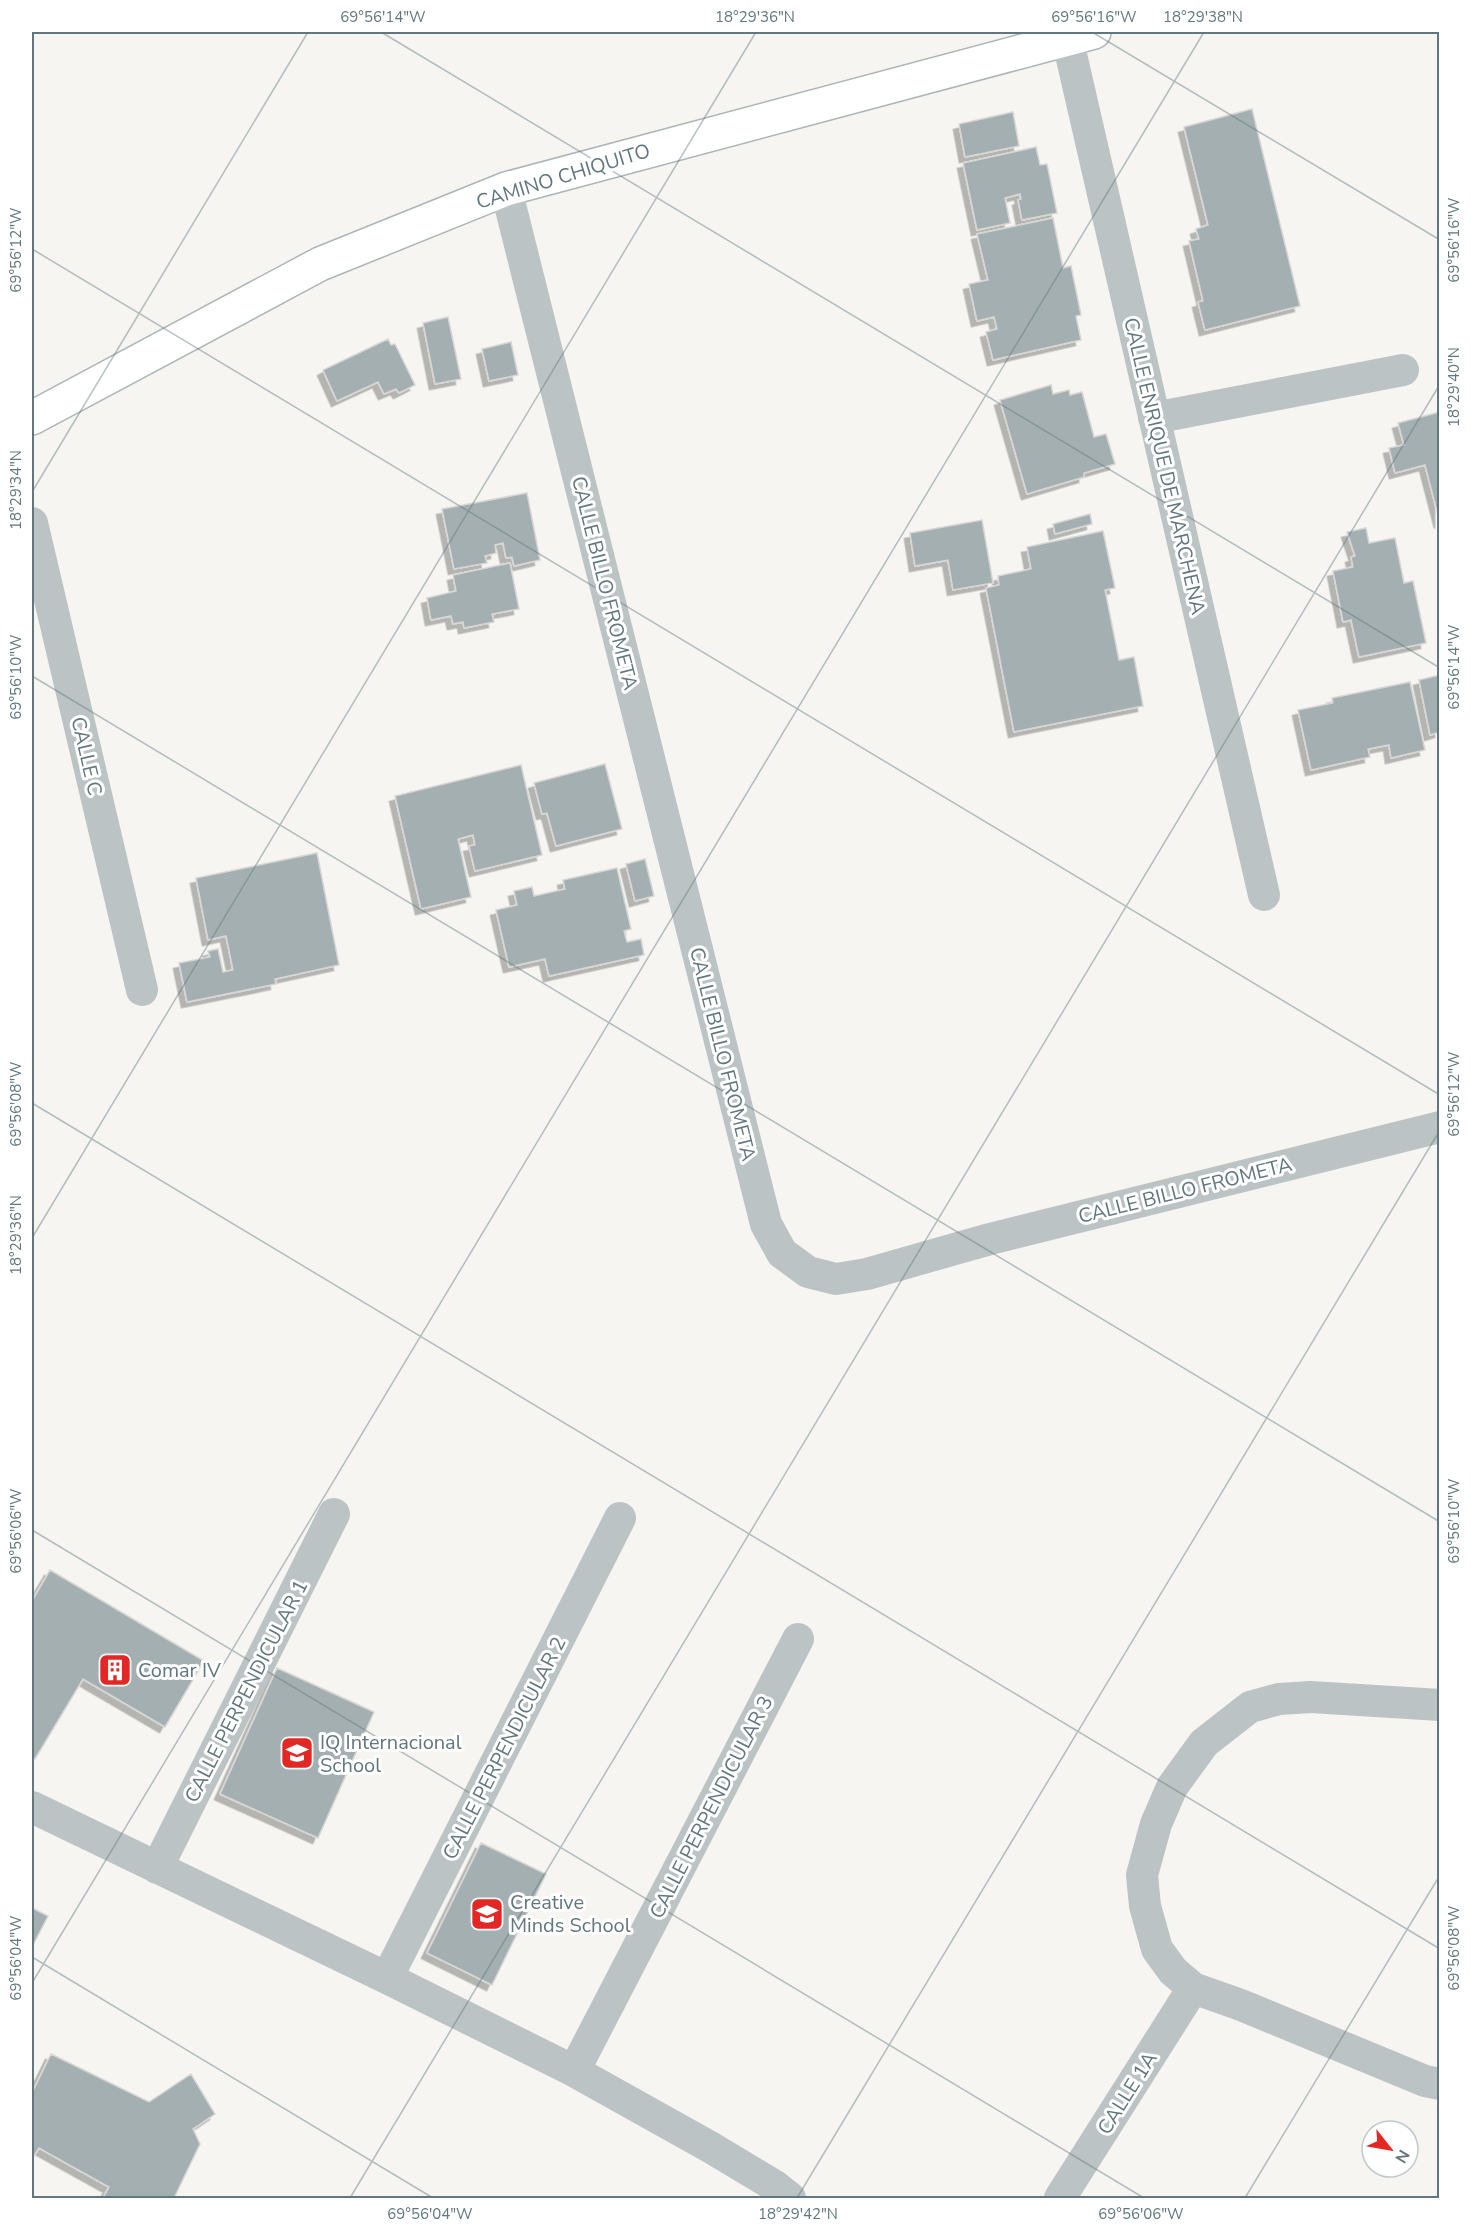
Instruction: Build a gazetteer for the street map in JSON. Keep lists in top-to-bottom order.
{
  "streets": {
    "main road": ["CAMINO CHIQUITO"],
    "street": [
      "CALLE ENRIQUE DE MARCHENA",
      "CALLE BILLO FROMETA",
      "CALLE C",
      "CALLE PERPENDICULAR 1",
      "CALLE PERPENDICULAR 2",
      "CALLE PERPENDICULAR 3",
      "CALLE 1A"
    ]
  },
  "crossings": [
    ["CAMINO CHIQUITO", "CALLE ENRIQUE DE MARCHENA"],
    ["CAMINO CHIQUITO", "CALLE BILLO FROMETA"]
  ],
  "places": {
    "building": ["Comar IV"],
    "school or university": ["IQ Internacional School", "Creative Minds School"]
  },
  "north": "bottom right",
  "coordinates": [
    "69°56'14\"W",
    "18°29'36\"N",
    "69°56'16\"W",
    "18°29'38\"N",
    "69°56'12\"W",
    "18°29'40\"N",
    "18°29'34\"N",
    "69°56'10\"W",
    "69°56'08\"W",
    "69°56'06\"W",
    "69°56'04\"W",
    "18°29'42\"N"
  ]
}
